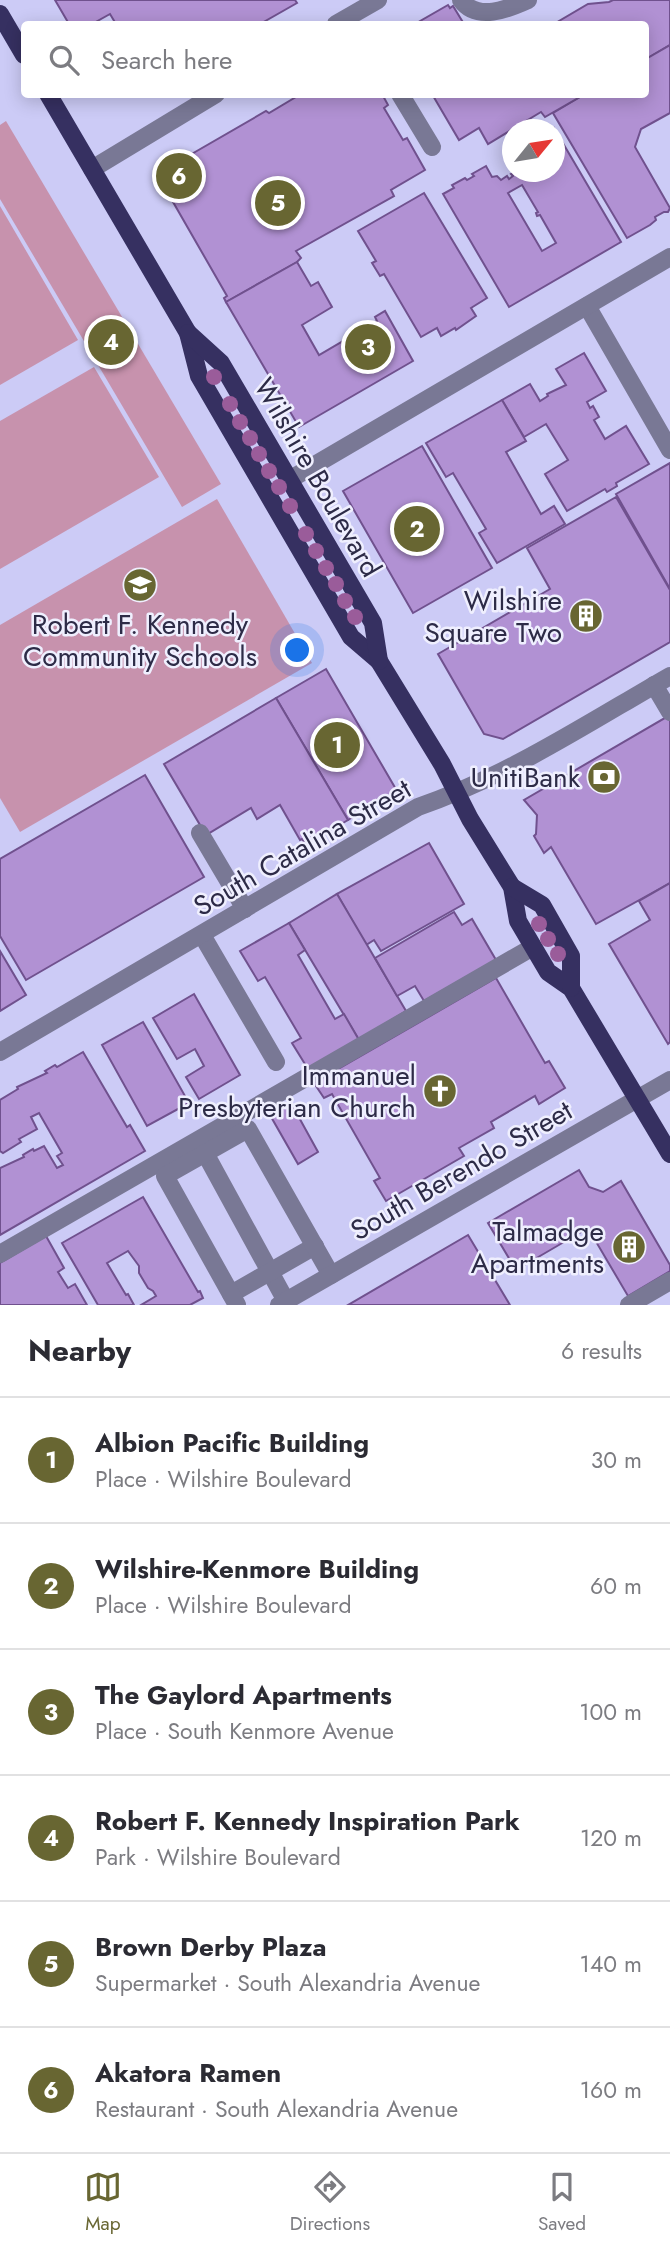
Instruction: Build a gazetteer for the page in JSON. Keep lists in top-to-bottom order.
{
  "streets": {
    "main road": ["Wilshire Boulevard"],
    "street": ["South Catalina Street", "South Berendo Street"]
  },
  "crossings": [
    ["Wilshire Boulevard", "South Catalina Street"],
    ["Wilshire Boulevard", "South Berendo Street"]
  ],
  "places": {
    "school or university": ["Robert F. Kennedy Community Schools"],
    "building": ["Wilshire Square Two", "Talmadge Apartments"],
    "bank": ["UnitiBank"],
    "church": ["Immanuel Presbyterian Church"]
  },
  "north": "top right",
  "page": {
    "search": "Search here",
    "pins": [
      "6",
      "5",
      "4",
      "3",
      "2",
      "1"
    ],
    "heading": ["Nearby", "6 results"],
    "list": [
      {
        "mark": "1",
        "name": "Albion Pacific Building",
        "note": "Place · Wilshire Boulevard",
        "value": "30 m"
      },
      {
        "mark": "2",
        "name": "Wilshire-Kenmore Building",
        "note": "Place · Wilshire Boulevard",
        "value": "60 m"
      },
      {
        "mark": "3",
        "name": "The Gaylord Apartments",
        "note": "Place · South Kenmore Avenue",
        "value": "100 m"
      },
      {
        "mark": "4",
        "name": "Robert F. Kennedy Inspiration Park",
        "note": "Park · Wilshire Boulevard",
        "value": "120 m"
      },
      {
        "mark": "5",
        "name": "Brown Derby Plaza",
        "note": "Supermarket · South Alexandria Avenue",
        "value": "140 m"
      },
      {
        "mark": "6",
        "name": "Akatora Ramen",
        "note": "Restaurant · South Alexandria Avenue",
        "value": "160 m"
      }
    ],
    "nav": ["Map", "Directions", "Saved"]
  }
}
